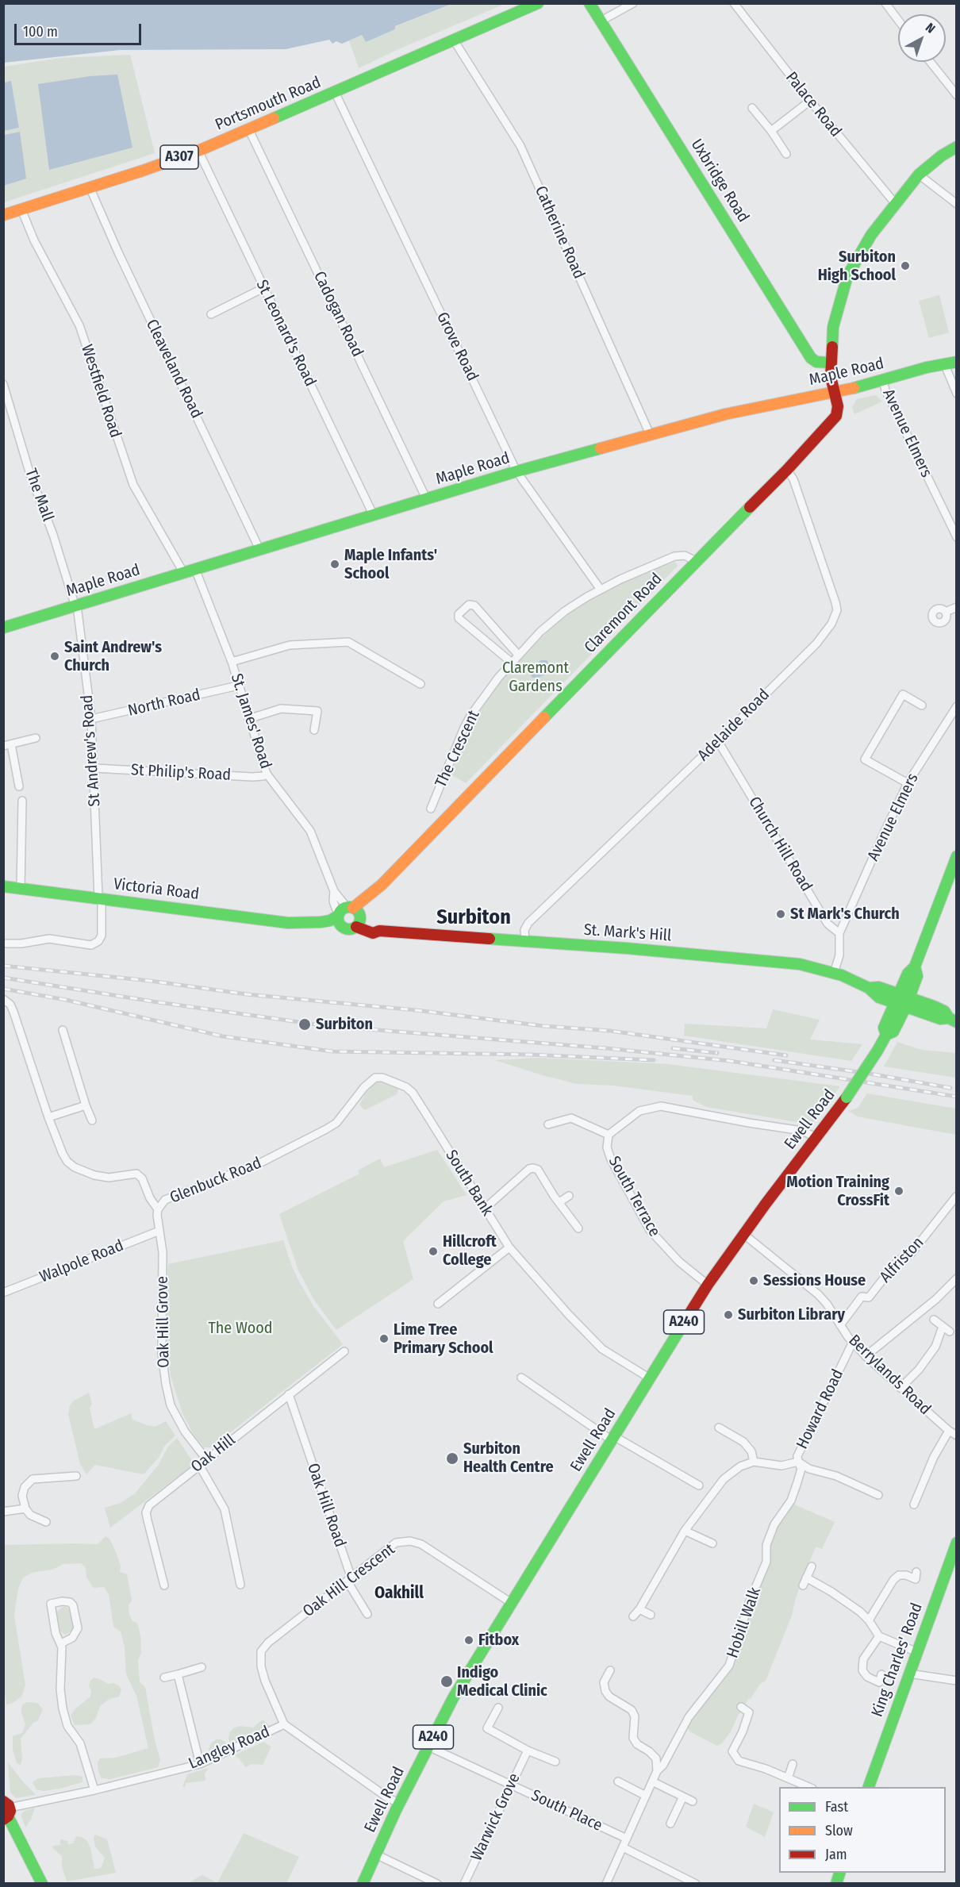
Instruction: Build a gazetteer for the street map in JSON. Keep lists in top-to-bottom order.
{
  "streets": {
    "main road": [
      "Portsmouth Road",
      "A307",
      "Uxbridge Road",
      "Maple Road",
      "Claremont Road",
      "Victoria Road",
      "St. Mark's Hill",
      "Ewell Road",
      "A240",
      "King Charles' Road"
    ],
    "street": [
      "Palace Road",
      "Catherine Road",
      "Cadogan Road",
      "St Leonard's Road",
      "Grove Road",
      "Cleaveland Road",
      "Westfield Road",
      "Avenue Elmers",
      "The Mall",
      "North Road",
      "St. James' Road",
      "Adelaide Road",
      "The Crescent",
      "St Andrew's Road",
      "St Philip's Road",
      "Church Hill Road",
      "Glenbuck Road",
      "South Bank",
      "South Terrace",
      "Alfriston",
      "Walpole Road",
      "Oak Hill Grove",
      "Berrylands Road",
      "Howard Road",
      "Oak Hill",
      "Oak Hill Road",
      "Oak Hill Crescent",
      "Hobill Walk",
      "Langley Road",
      "South Place",
      "Warwick Grove"
    ]
  },
  "crossings": [
    ["Portsmouth Road", "Catherine Road"],
    ["Portsmouth Road", "Cadogan Road"],
    ["Portsmouth Road", "St Leonard's Road"],
    ["Portsmouth Road", "Grove Road"],
    ["Portsmouth Road", "Cleaveland Road"],
    ["Portsmouth Road", "Westfield Road"],
    ["Palace Road", "Claremont Road"],
    ["Uxbridge Road", "Claremont Road"],
    ["Catherine Road", "Maple Road"],
    ["Cadogan Road", "Maple Road"],
    ["St Leonard's Road", "Maple Road"],
    ["Grove Road", "Maple Road"],
    ["Grove Road", "The Crescent"],
    ["Cleaveland Road", "Maple Road"],
    ["Maple Road", "Westfield Road"],
    ["Maple Road", "Avenue Elmers"],
    ["Maple Road", "The Mall"],
    ["Maple Road", "Claremont Road"],
    ["Maple Road", "St. James' Road"],
    ["Maple Road", "St Andrew's Road"],
    ["Avenue Elmers", "Church Hill Road"],
    ["The Mall", "St Andrew's Road"],
    ["Claremont Road", "St. James' Road"],
    ["Claremont Road", "Adelaide Road"],
    ["Claremont Road", "The Crescent"],
    ["Claremont Road", "Victoria Road"],
    ["Claremont Road", "St. Mark's Hill"],
    ["North Road", "St. James' Road"],
    ["North Road", "St Andrew's Road"],
    ["St. James' Road", "St Philip's Road"],
    ["St. James' Road", "Victoria Road"],
    ["St. James' Road", "St. Mark's Hill"],
    ["Adelaide Road", "Church Hill Road"],
    ["Adelaide Road", "St. Mark's Hill"],
    ["St Andrew's Road", "St Philip's Road"],
    ["St Andrew's Road", "Victoria Road"],
    ["Victoria Road", "St. Mark's Hill"],
    ["St. Mark's Hill", "Ewell Road"],
    ["St. Mark's Hill", "A240"],
    ["Ewell Road", "South Bank"],
    ["Ewell Road", "South Terrace"],
    ["Ewell Road", "A240"],
    ["Ewell Road", "Berrylands Road"],
    ["Ewell Road", "Oak Hill Crescent"],
    ["Ewell Road", "Langley Road"],
    ["Ewell Road", "South Place"],
    ["Glenbuck Road", "South Bank"],
    ["Glenbuck Road", "Oak Hill Grove"],
    ["Alfriston", "Berrylands Road"],
    ["Walpole Road", "Oak Hill Grove"],
    ["Oak Hill Grove", "Oak Hill"],
    ["Berrylands Road", "Howard Road"],
    ["Howard Road", "Hobill Walk"],
    ["Oak Hill", "Oak Hill Road"],
    ["Oak Hill Road", "Oak Hill Crescent"],
    ["Oak Hill Crescent", "Langley Road"],
    ["Hobill Walk", "South Place"],
    ["South Place", "Warwick Grove"]
  ],
  "districts": ["Surbiton", "Oakhill"],
  "parks": ["Claremont Gardens", "The Wood"],
  "places": [
    "Surbiton High School",
    "Maple Infants' School",
    "Saint Andrew's Church",
    "St Mark's Church",
    "Surbiton",
    "Motion Training CrossFit",
    "Hillcroft College",
    "Sessions House",
    "Surbiton Library",
    "Lime Tree Primary School",
    "Surbiton Health Centre",
    "Fitbox",
    "Indigo Medical Clinic"
  ],
  "legend": ["Fast", "Slow", "Jam"],
  "scale_bar": "100 m",
  "north": "top right"
}
